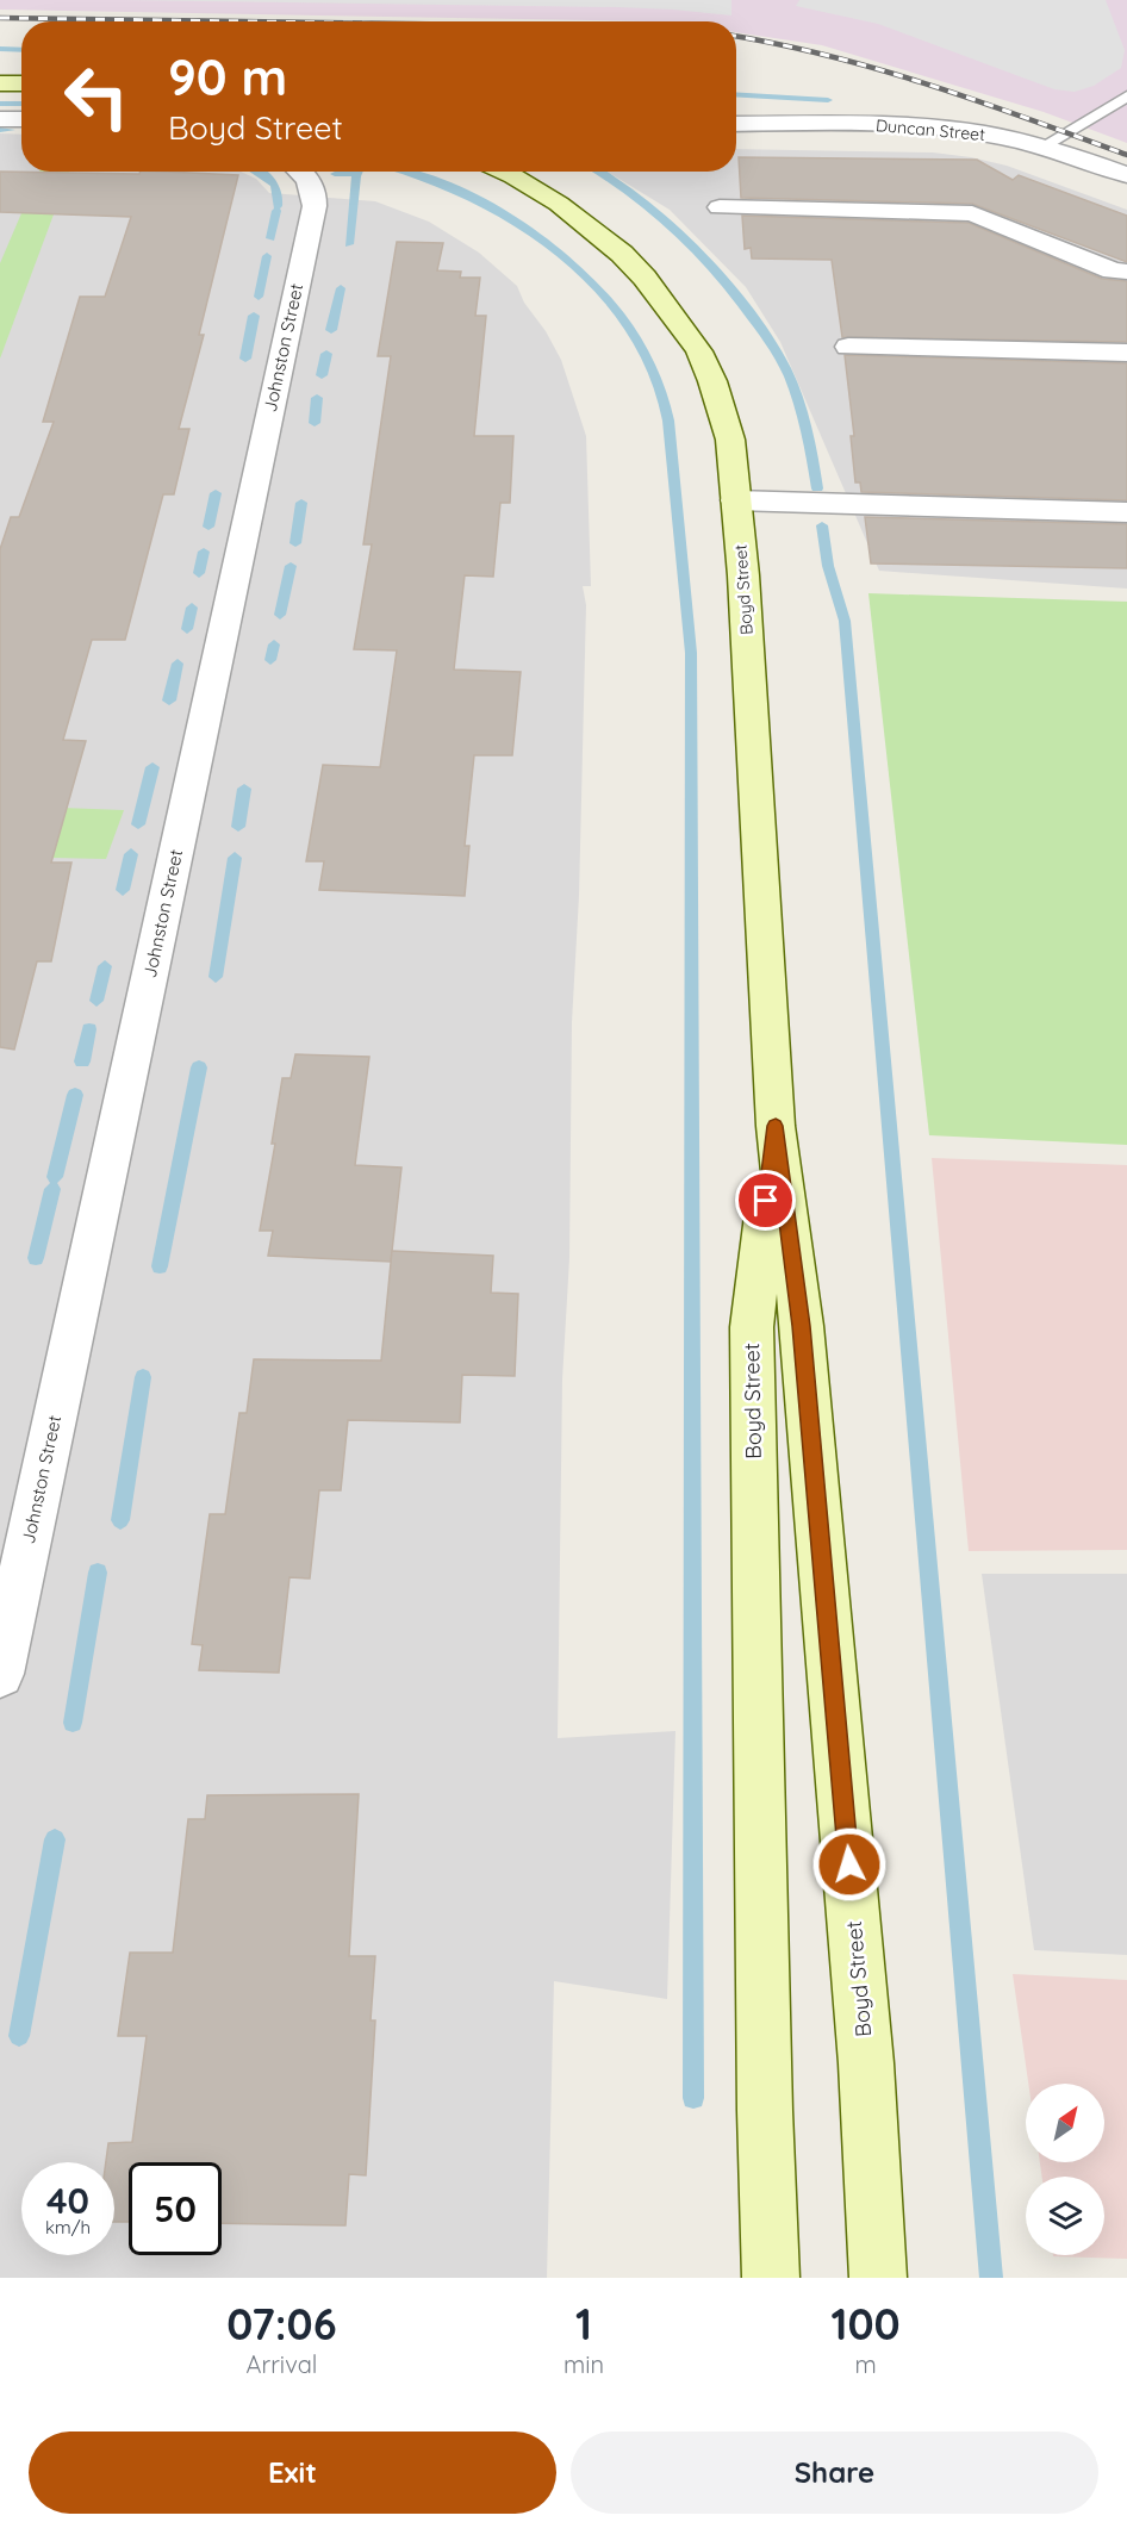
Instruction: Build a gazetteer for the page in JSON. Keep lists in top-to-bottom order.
{
  "streets": {
    "main road": ["Boyd Street"],
    "street": ["Duncan Street", "Johnston Street"]
  },
  "north": "top right",
  "page": {
    "turn": ["90 m", "Boyd Street"],
    "speed": "40 km/h",
    "limit": "50",
    "eta": [
      "07:06",
      "Arrival",
      "1",
      "min",
      "100",
      "m"
    ],
    "buttons": ["Exit", "Share"]
  }
}
